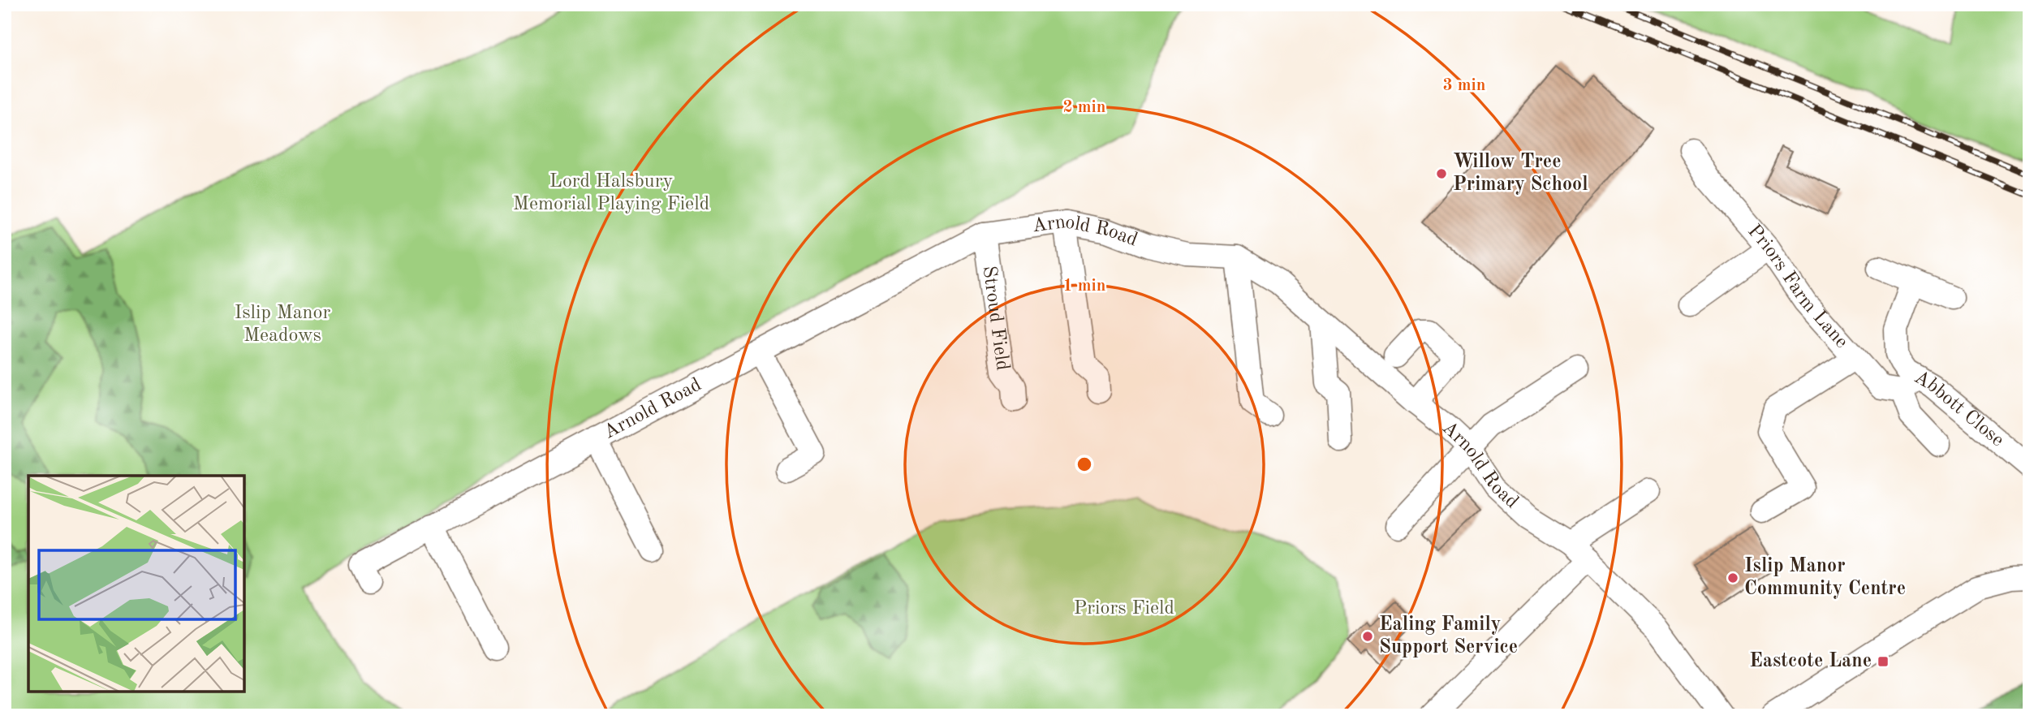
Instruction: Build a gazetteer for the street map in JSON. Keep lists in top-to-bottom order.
{
  "streets": {
    "street": [
      "Arnold Road",
      "Priors Farm Lane",
      "Stroud Field",
      "Abbott Close"
    ]
  },
  "crossings": [
    ["Arnold Road", "Stroud Field"],
    ["Priors Farm Lane", "Abbott Close"]
  ],
  "parks": ["Lord Halsbury Memorial Playing Field", "Islip Manor Meadows", "Priors Field"],
  "places": {
    "other": ["Willow Tree Primary School", "Islip Manor Community Centre", "Ealing Family Support Service"],
    "transit": ["Eastcote Lane"]
  },
  "rings": ["3 min", "2 min", "1 min"]
}
